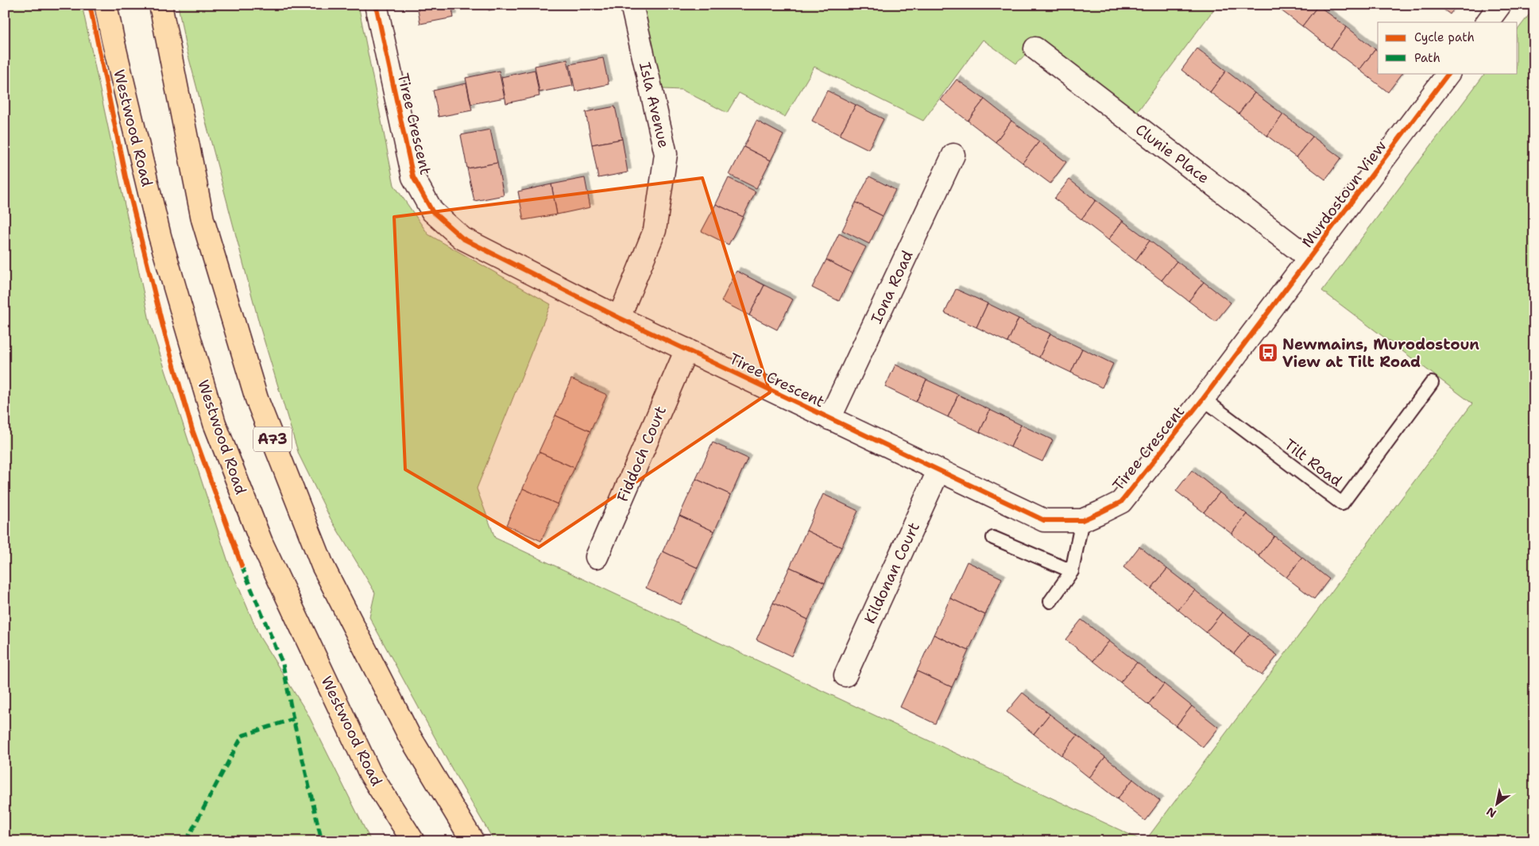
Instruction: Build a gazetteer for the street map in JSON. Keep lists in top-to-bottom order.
{
  "streets": {
    "main road": ["Westwood Road", "A73"],
    "street": [
      "Isla Avenue",
      "Tiree Crescent",
      "Clunie Place",
      "Murdostoun View",
      "Iona Road",
      "Fiddoch Court",
      "Kildonan Court"
    ],
    "lane": ["Tilt Road"]
  },
  "crossings": [
    ["Isla Avenue", "Tiree Crescent"],
    ["Tiree Crescent", "Murdostoun View"],
    ["Tiree Crescent", "Iona Road"],
    ["Tiree Crescent", "Fiddoch Court"],
    ["Tiree Crescent", "Tilt Road"],
    ["Tiree Crescent", "Kildonan Court"],
    ["Clunie Place", "Murdostoun View"]
  ],
  "places": {
    "bus stop": ["Newmains, Murodostoun View at Tilt Road"]
  },
  "legend": ["Cycle path", "Path"],
  "north": "bottom left"
}
